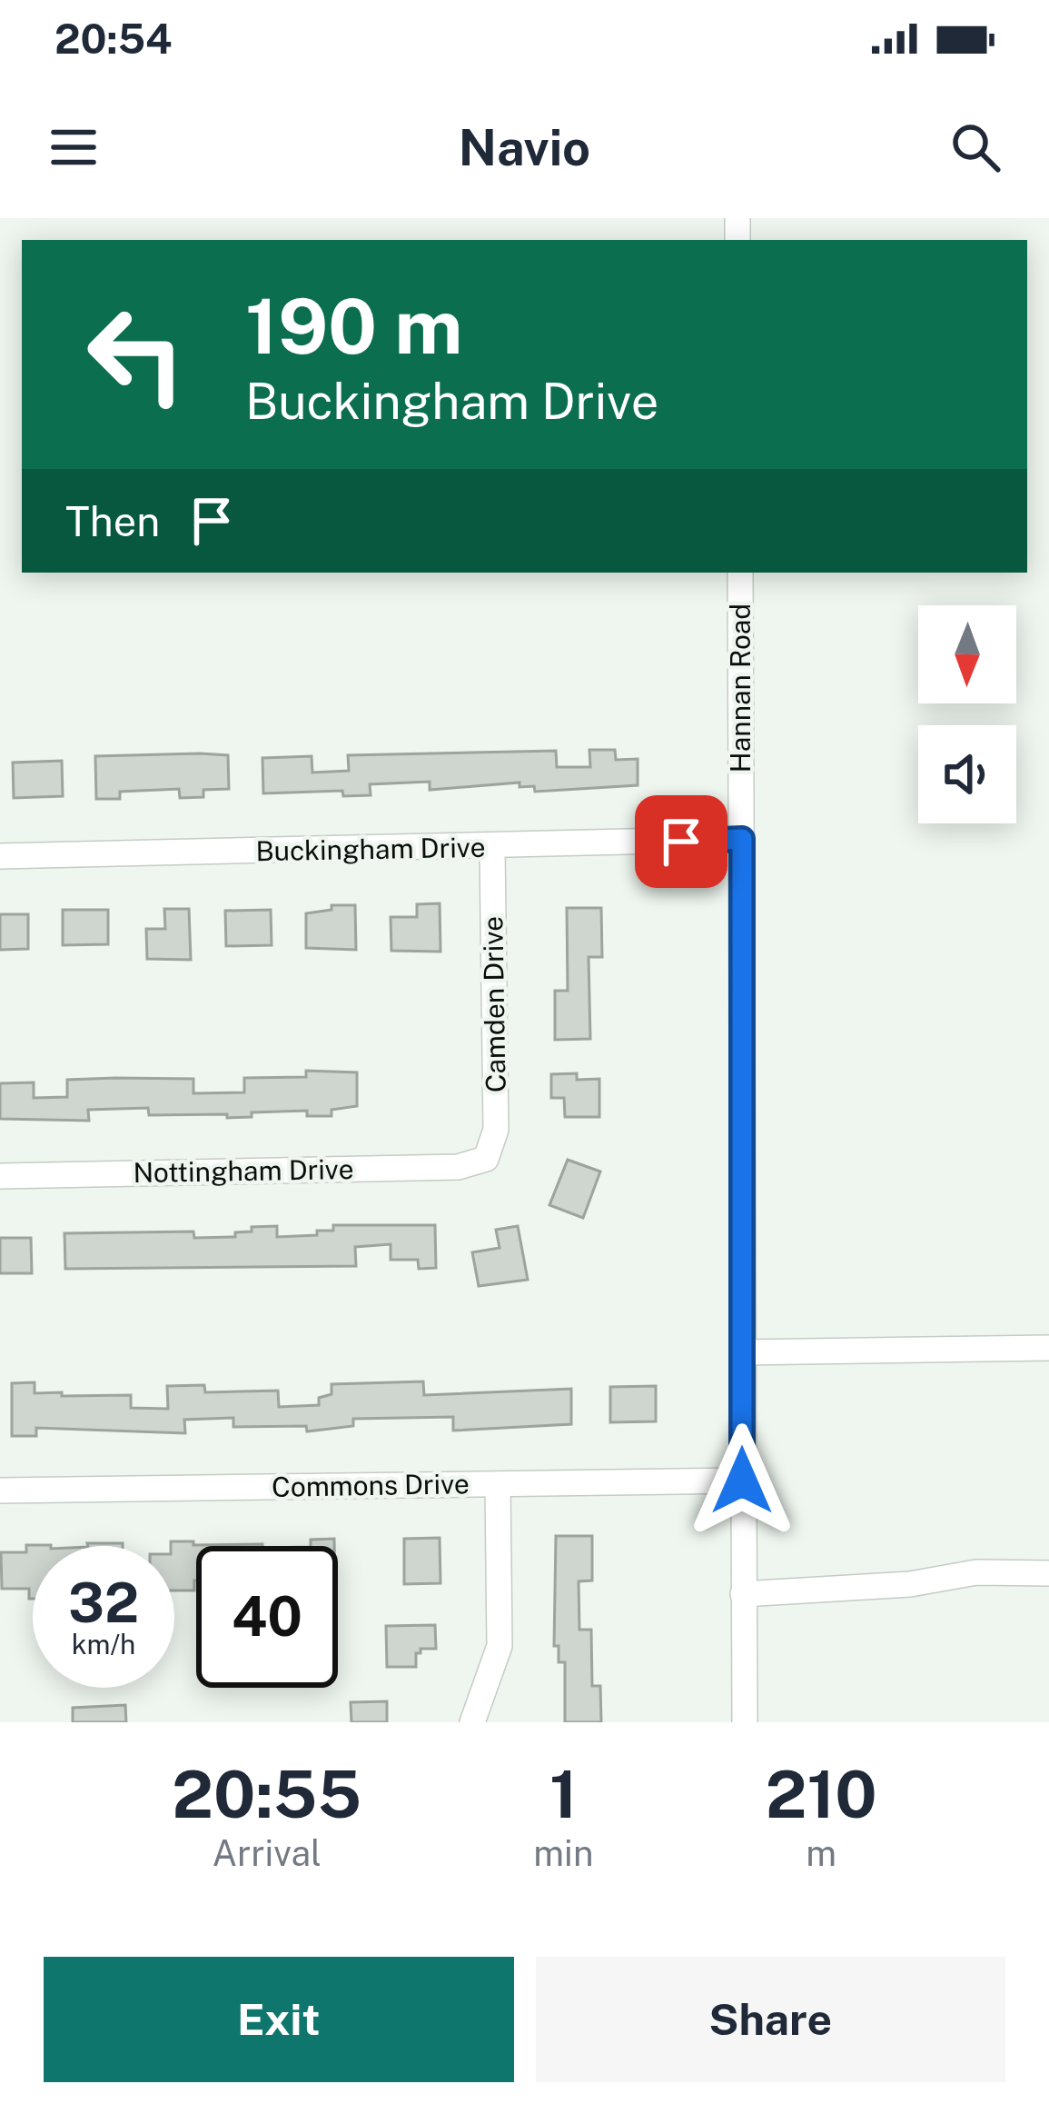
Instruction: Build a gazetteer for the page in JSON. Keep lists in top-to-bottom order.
{
  "streets": {
    "street": [
      "Hannan Road",
      "Buckingham Drive",
      "Camden Drive",
      "Nottingham Drive",
      "Commons Drive"
    ]
  },
  "crossings": [
    ["Hannan Road", "Buckingham Drive"],
    ["Hannan Road", "Commons Drive"],
    ["Buckingham Drive", "Camden Drive"],
    ["Camden Drive", "Nottingham Drive"]
  ],
  "north": "bottom",
  "page": {
    "status": "20:54",
    "header": "Navio",
    "turn": ["190 m", "Buckingham Drive"],
    "then": "Then",
    "speed": "32 km/h",
    "limit": "40",
    "eta": [
      "20:55",
      "Arrival",
      "1",
      "min",
      "210",
      "m"
    ],
    "buttons": ["Exit", "Share"]
  }
}
